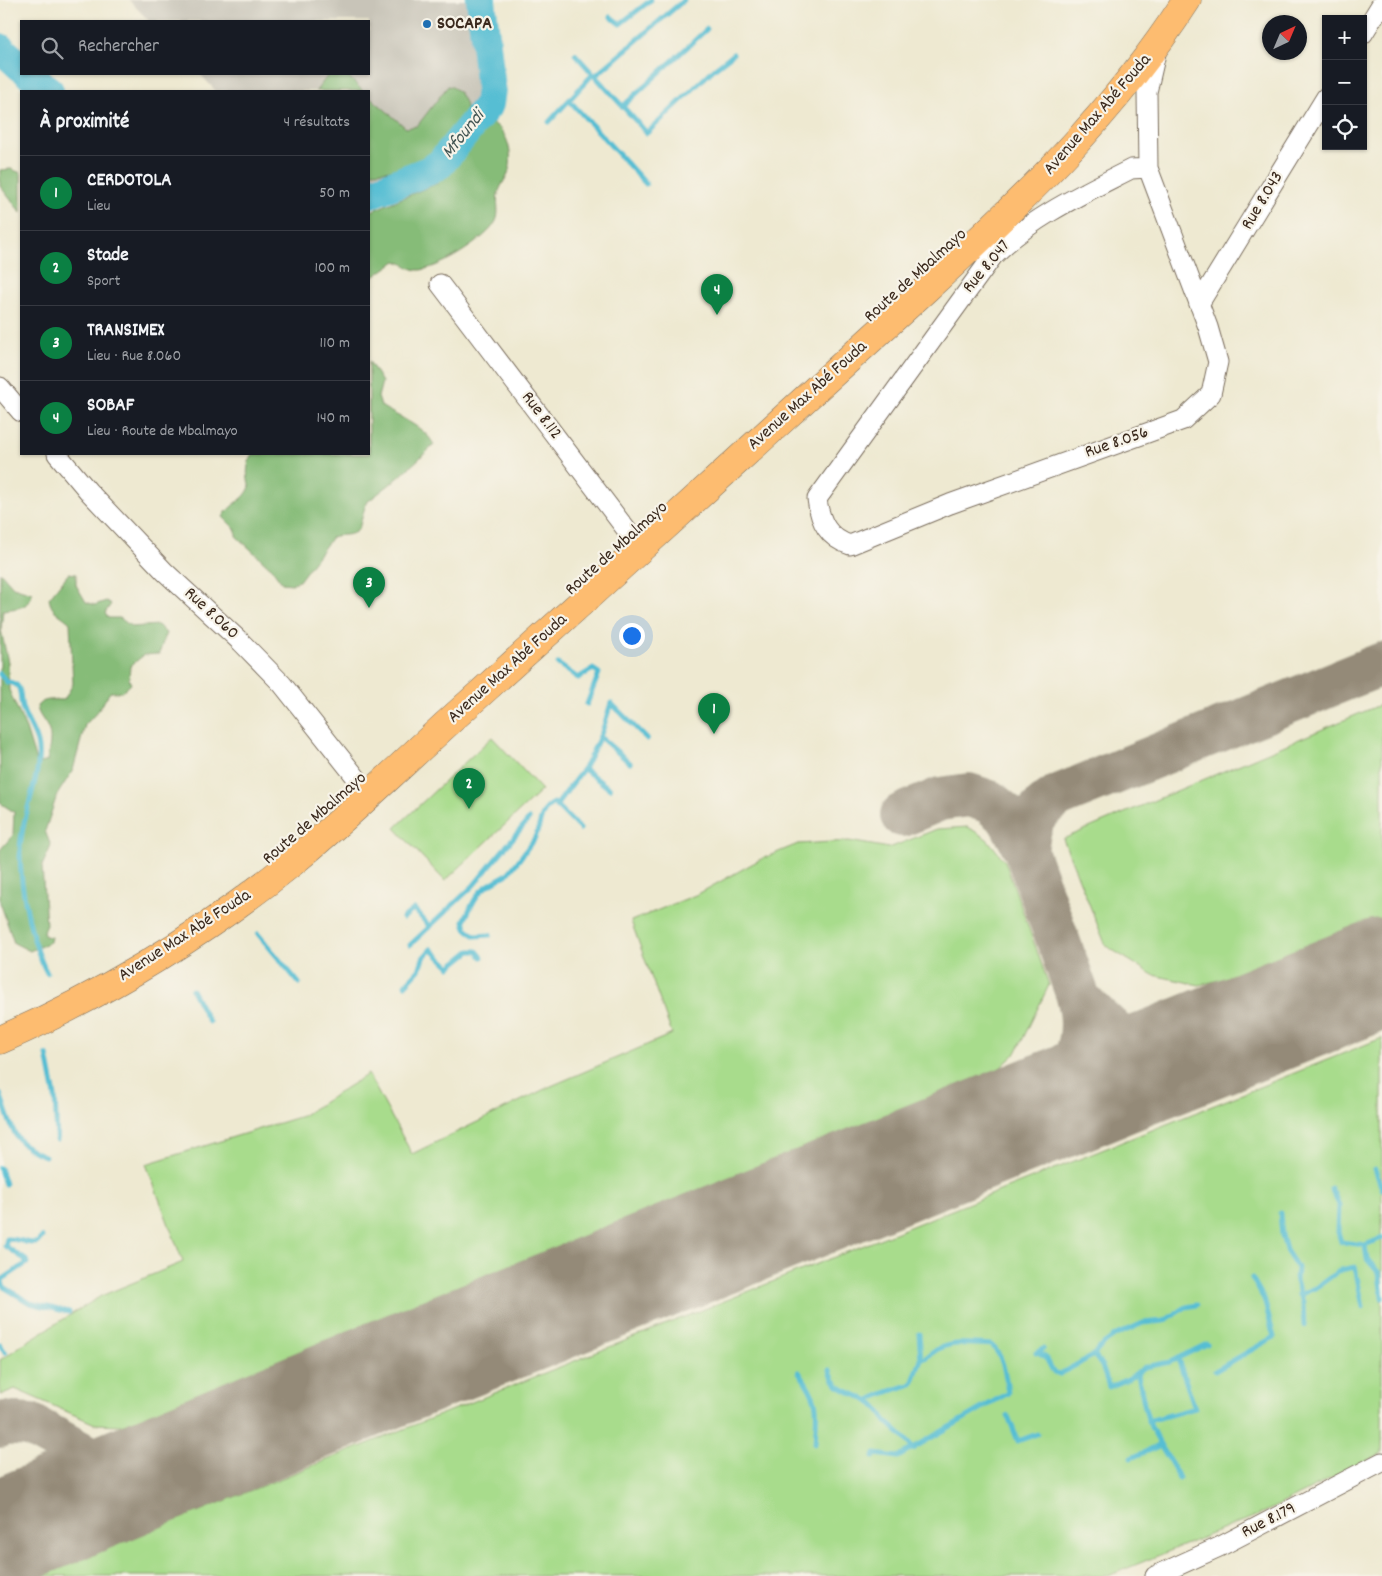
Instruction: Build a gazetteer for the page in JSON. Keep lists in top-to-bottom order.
{
  "streets": {
    "highway": ["Avenue Max Abé Fouda", "Route de Mbalmayo"],
    "street": [
      "Rue 8.043",
      "Rue 8.047",
      "Rue 8.112",
      "Rue 8.056",
      "Rue 8.060",
      "Rue 8.179"
    ]
  },
  "crossings": [
    ["Avenue Max Abé Fouda", "Route de Mbalmayo"],
    ["Avenue Max Abé Fouda", "Rue 8.112"],
    ["Rue 8.043", "Rue 8.056"],
    ["Rue 8.047", "Rue 8.056"],
    ["Route de Mbalmayo", "Rue 8.112"],
    ["Route de Mbalmayo", "Rue 8.060"]
  ],
  "water": ["Mfoundi"],
  "places": ["SOCAPA"],
  "north": "top right",
  "page": {
    "map_buttons": ["+", "−"],
    "search": "Rechercher",
    "heading": ["À proximité", "4 résultats"],
    "list": [
      {
        "mark": "1",
        "name": "CERDOTOLA",
        "note": "Lieu",
        "value": "50 m"
      },
      {
        "mark": "2",
        "name": "Stade",
        "note": "Sport",
        "value": "100 m"
      },
      {
        "mark": "3",
        "name": "TRANSIMEX",
        "note": "Lieu · Rue 8.060",
        "value": "110 m"
      },
      {
        "mark": "4",
        "name": "SOBAF",
        "note": "Lieu · Route de Mbalmayo",
        "value": "140 m"
      }
    ],
    "pins": [
      "4",
      "3",
      "1",
      "2"
    ]
  }
}
